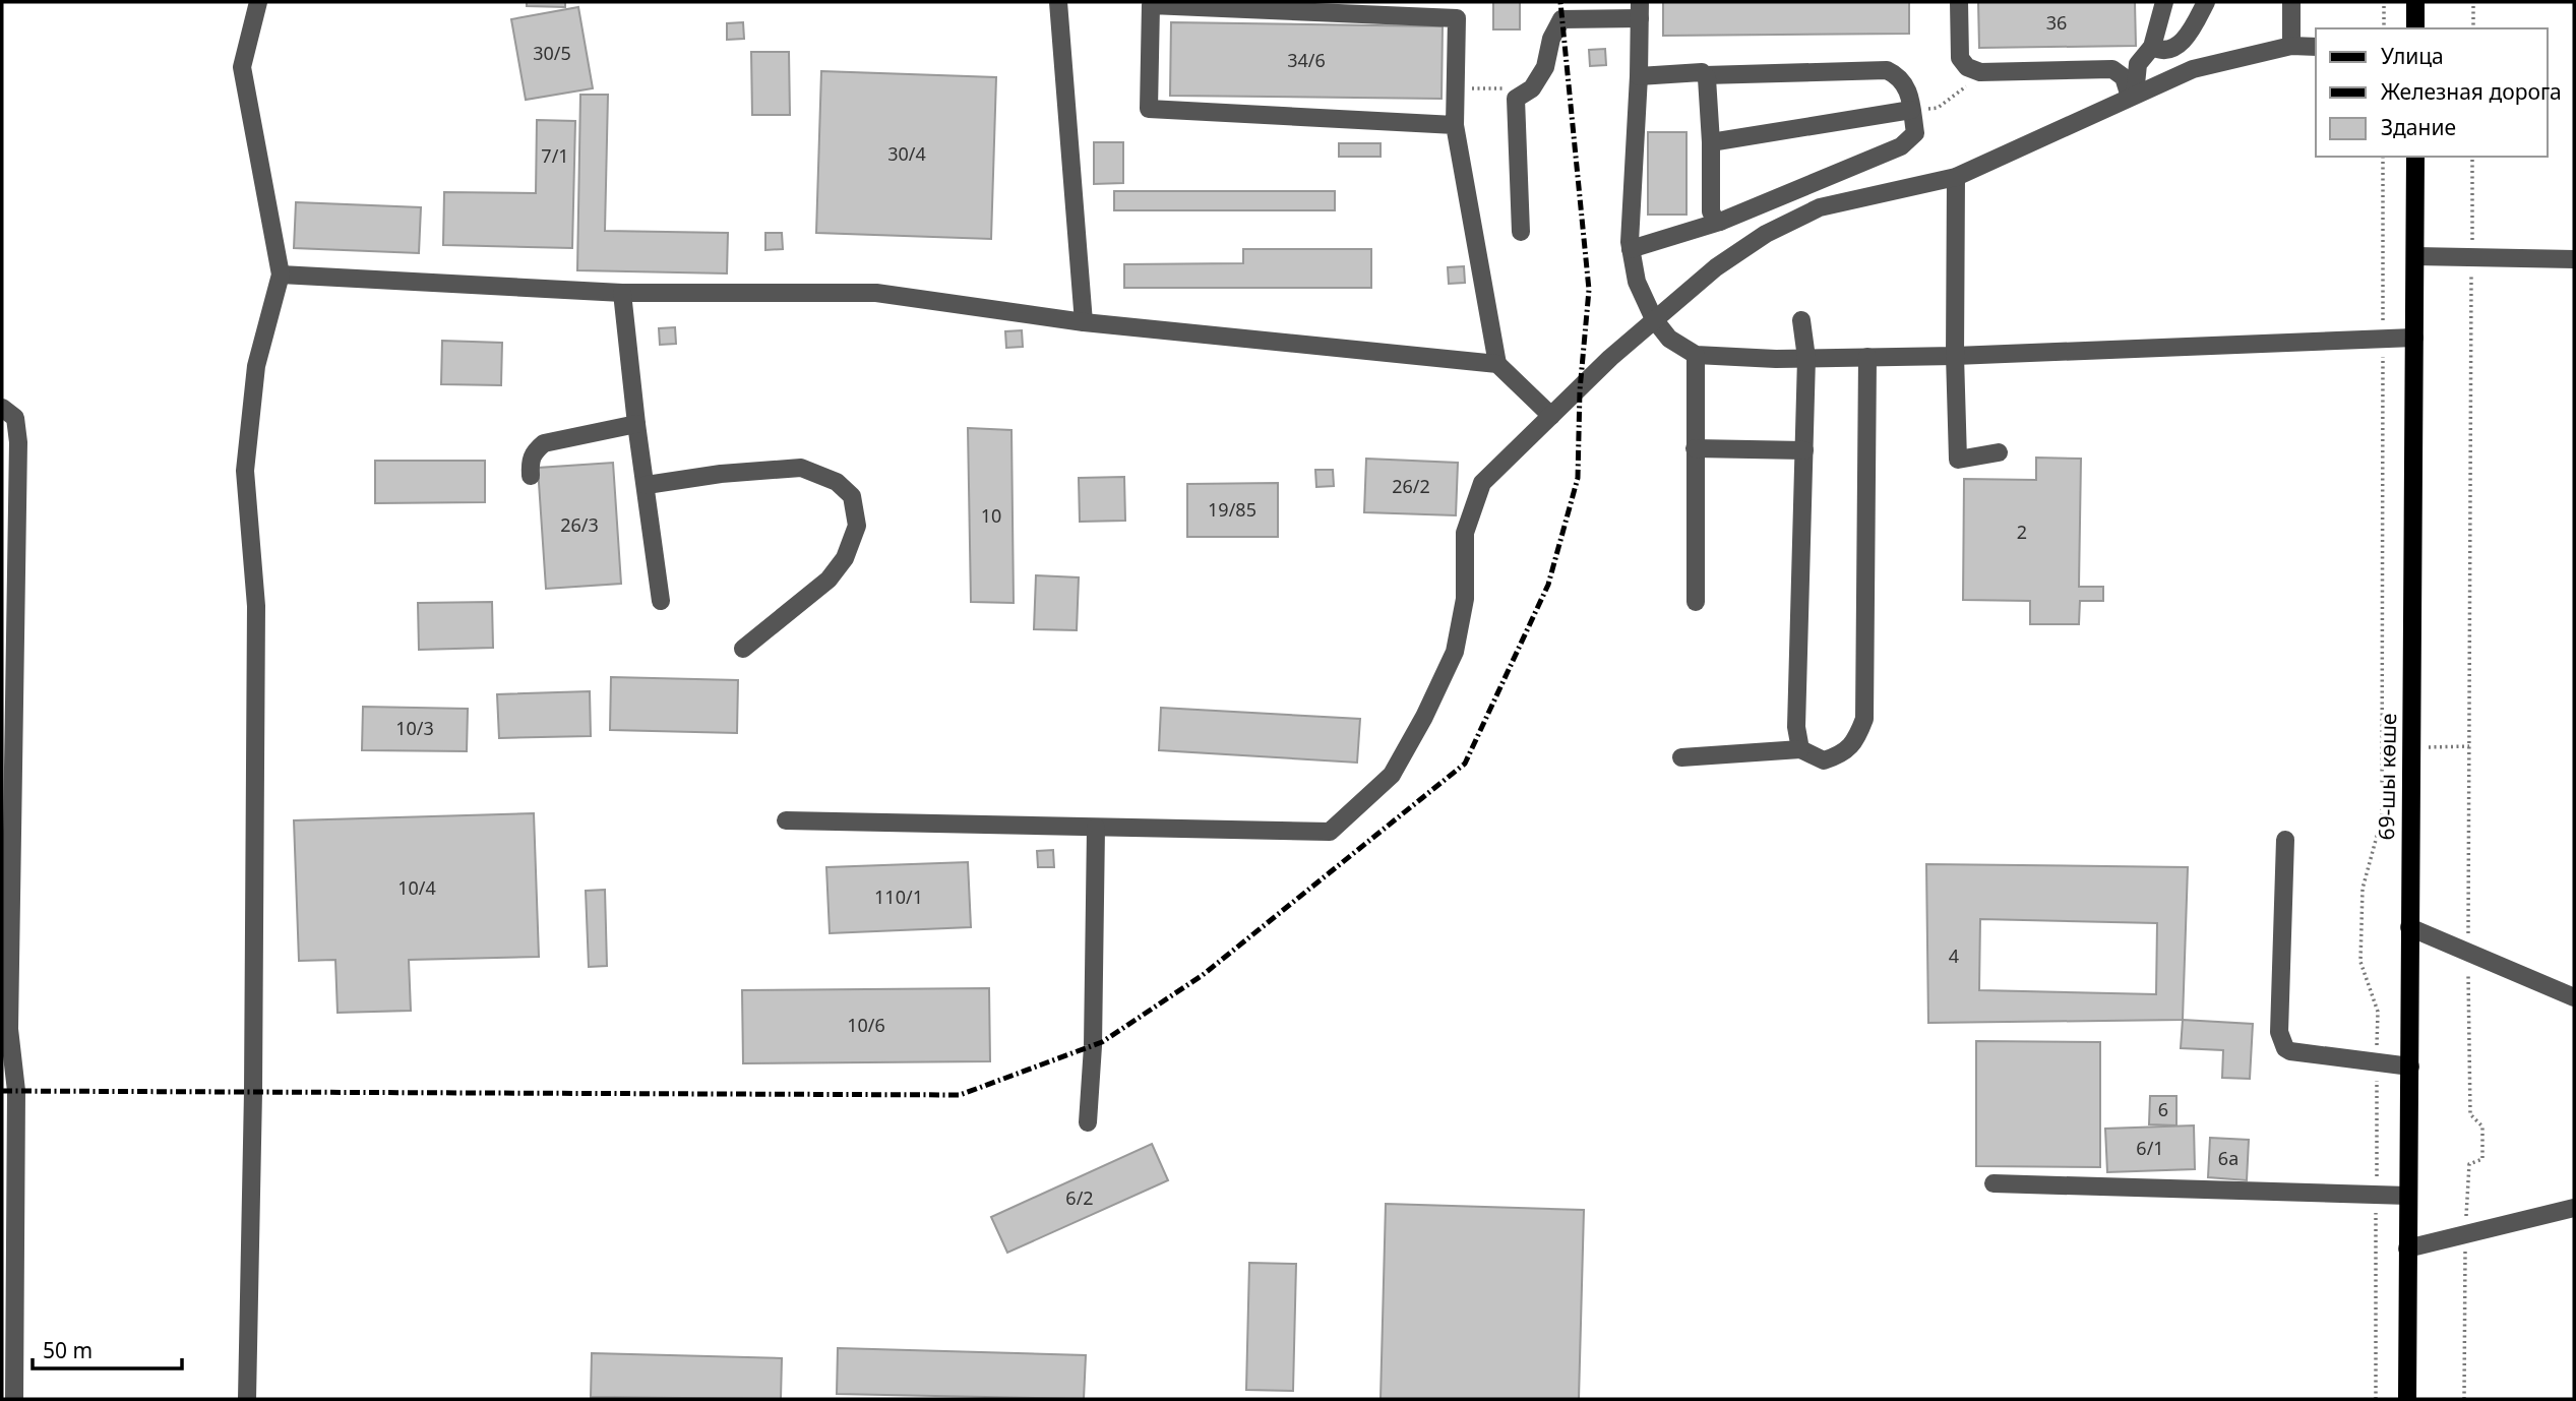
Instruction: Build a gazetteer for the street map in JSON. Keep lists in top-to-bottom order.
{
  "streets": {
    "main road": ["69-шы көше"]
  },
  "house_numbers": [
    "36",
    "30/5",
    "34/6",
    "30/4",
    "7/1",
    "26/2",
    "19/85",
    "10",
    "26/3",
    "2",
    "10/3",
    "10/4",
    "110/1",
    "4",
    "10/6",
    "6",
    "6/1",
    "6а",
    "6/2"
  ],
  "legend": ["Улица", "Железная дорога", "Здание"],
  "scale_bar": "50 m"
}
